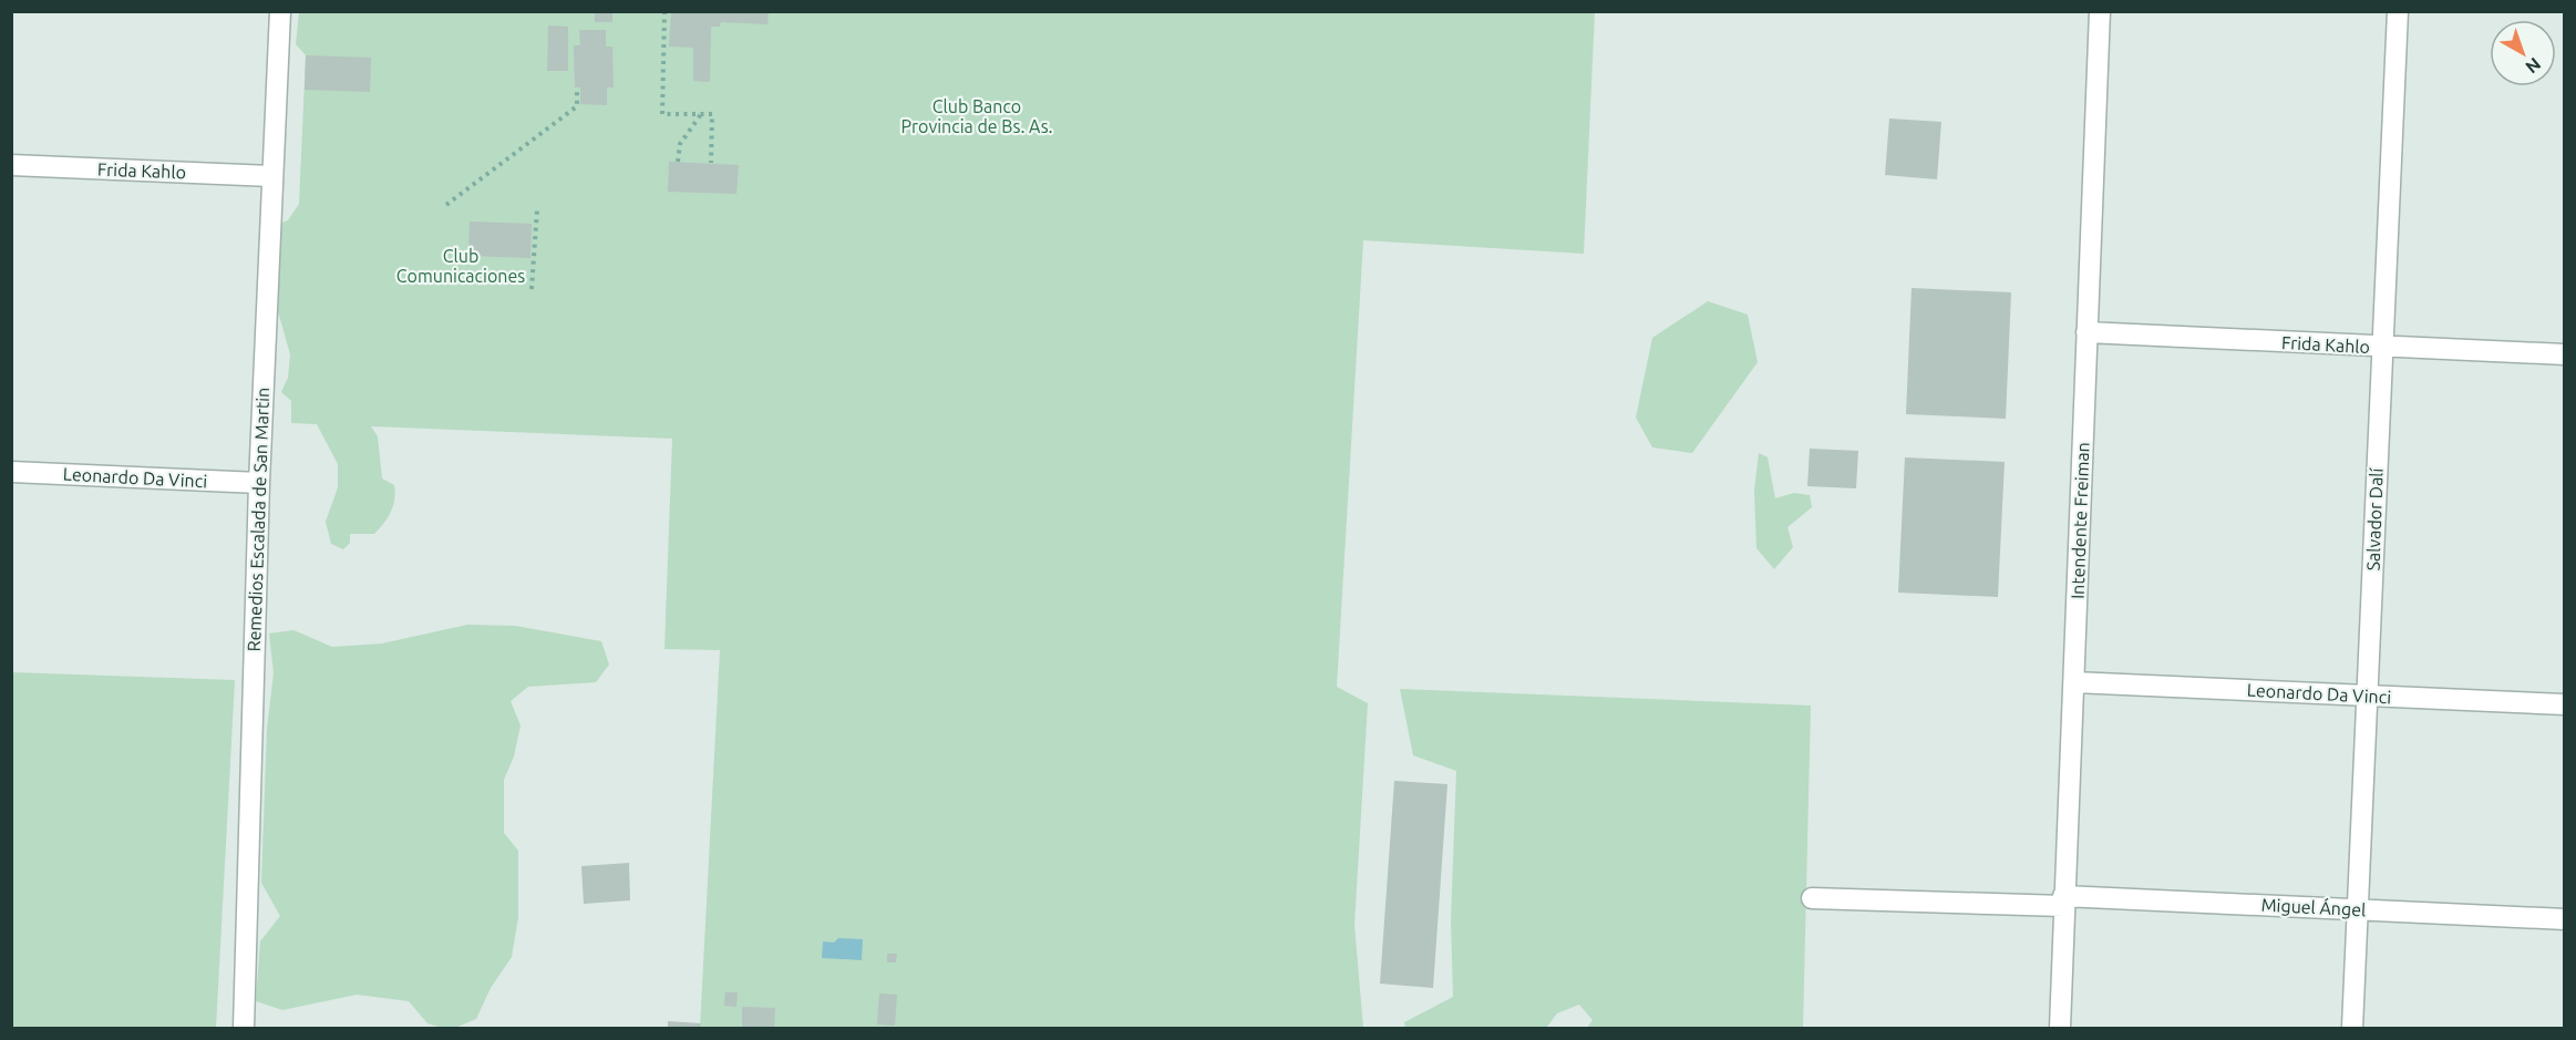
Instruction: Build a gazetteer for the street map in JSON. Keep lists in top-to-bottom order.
{
  "streets": {
    "street": [
      "Frida Kahlo",
      "Leonardo Da Vinci",
      "Remedios Escalada de San Martin",
      "Salvador Dalí",
      "Intendente Freiman",
      "Miguel Ángel"
    ]
  },
  "crossings": [
    ["Frida Kahlo", "Remedios Escalada de San Martin"],
    ["Frida Kahlo", "Salvador Dalí"],
    ["Frida Kahlo", "Intendente Freiman"],
    ["Leonardo Da Vinci", "Remedios Escalada de San Martin"],
    ["Leonardo Da Vinci", "Salvador Dalí"],
    ["Leonardo Da Vinci", "Intendente Freiman"],
    ["Salvador Dalí", "Miguel Ángel"],
    ["Intendente Freiman", "Miguel Ángel"]
  ],
  "parks": ["Club Banco Provincia de Bs. As.", "Club Comunicaciones"],
  "north": "bottom right"
}
